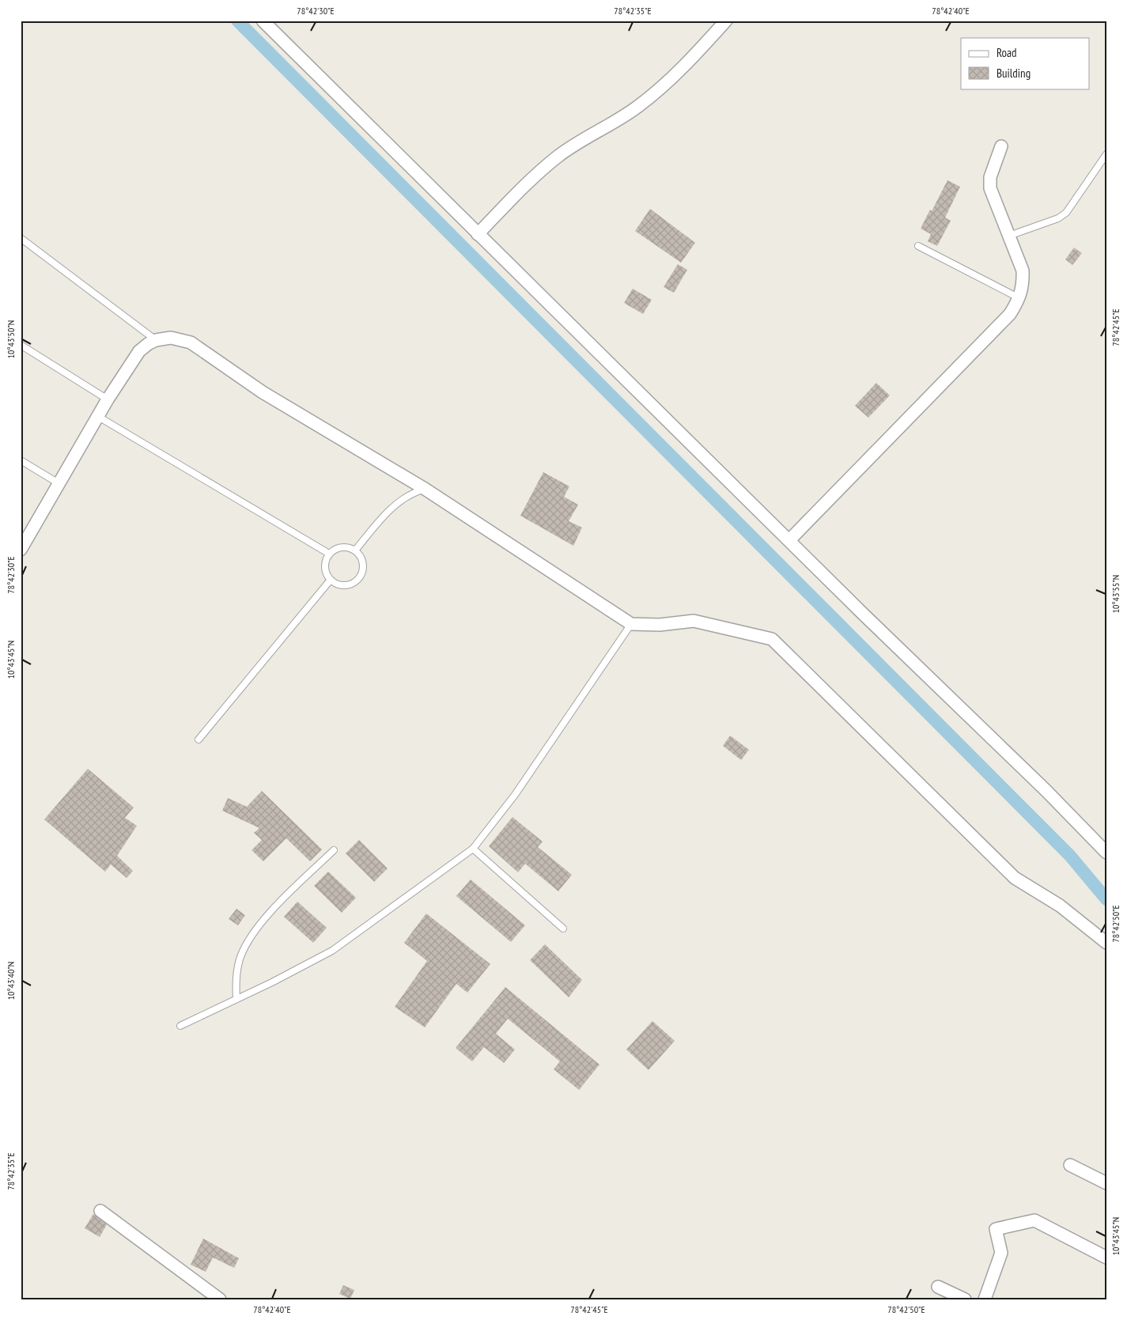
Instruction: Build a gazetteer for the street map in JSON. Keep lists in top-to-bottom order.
{
  "legend": ["Road", "Building"],
  "coordinates": [
    "78°42'30\"E",
    "78°42'35\"E",
    "78°42'40\"E",
    "78°42'45\"E",
    "10°43'50\"N",
    "10°43'55\"N",
    "10°43'45\"N",
    "78°42'50\"E",
    "10°43'40\"N"
  ]
}
